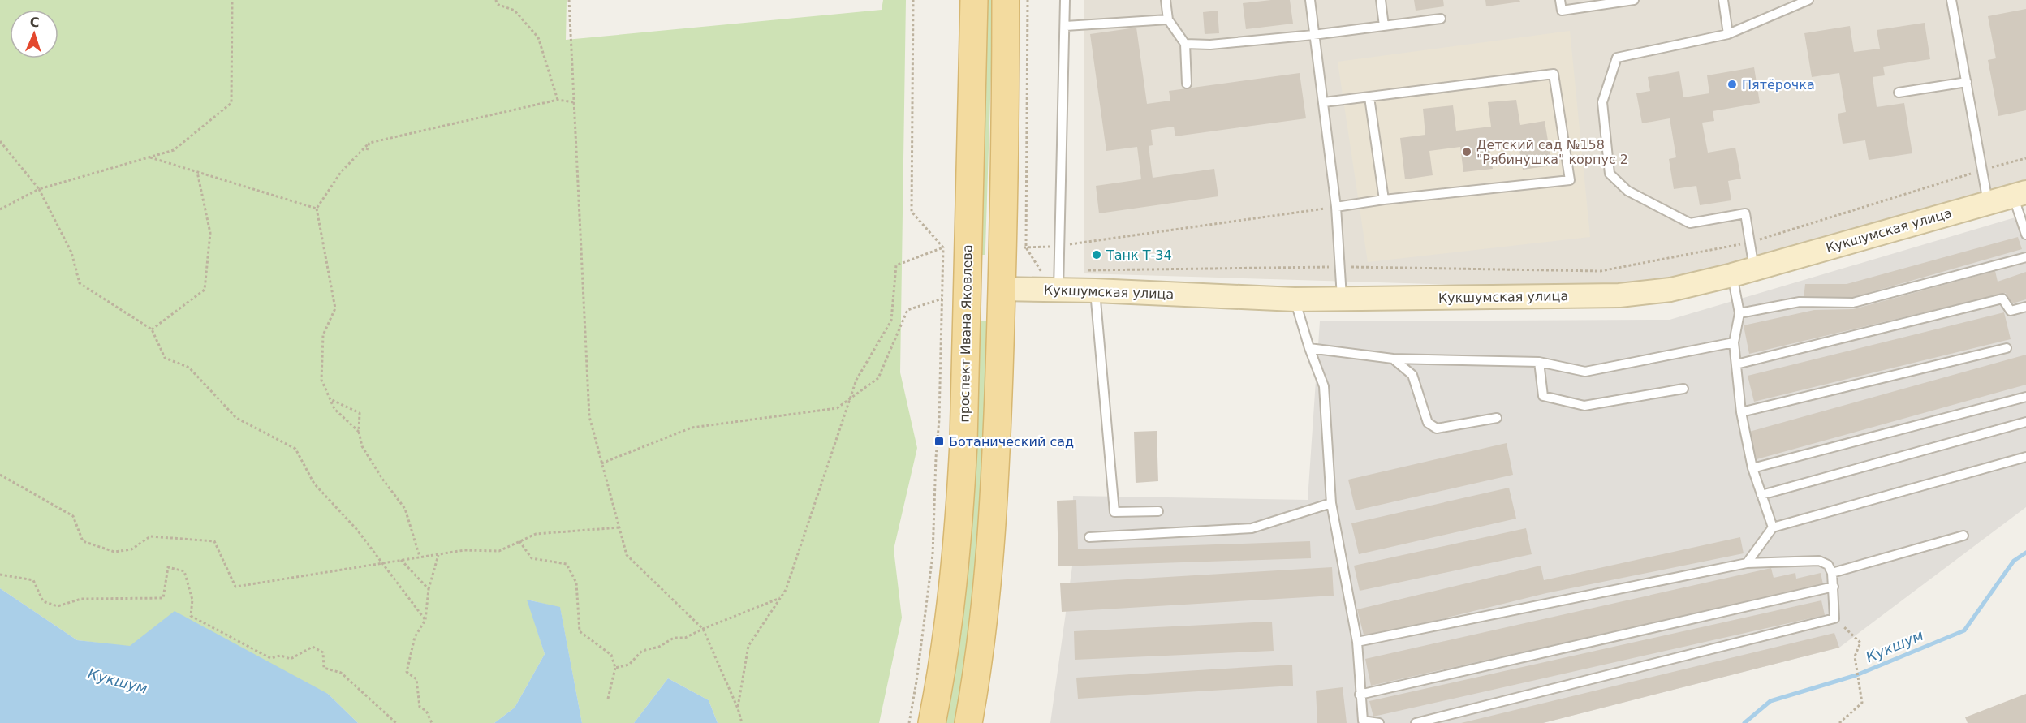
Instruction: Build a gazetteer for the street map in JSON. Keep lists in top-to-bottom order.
{
  "streets": {
    "main road": ["Кукшумская улица", "проспект Ивана Яковлева"]
  },
  "crossings": [
    ["Кукшумская улица", "проспект Ивана Яковлева"]
  ],
  "water": ["Кукшум"],
  "places": {
    "other": ["Пятёрочка", "Детский сад №158 \"Рябинушка\" корпус 2", "Танк Т-34"],
    "transit": ["Ботанический сад"]
  },
  "north": "top"
}
